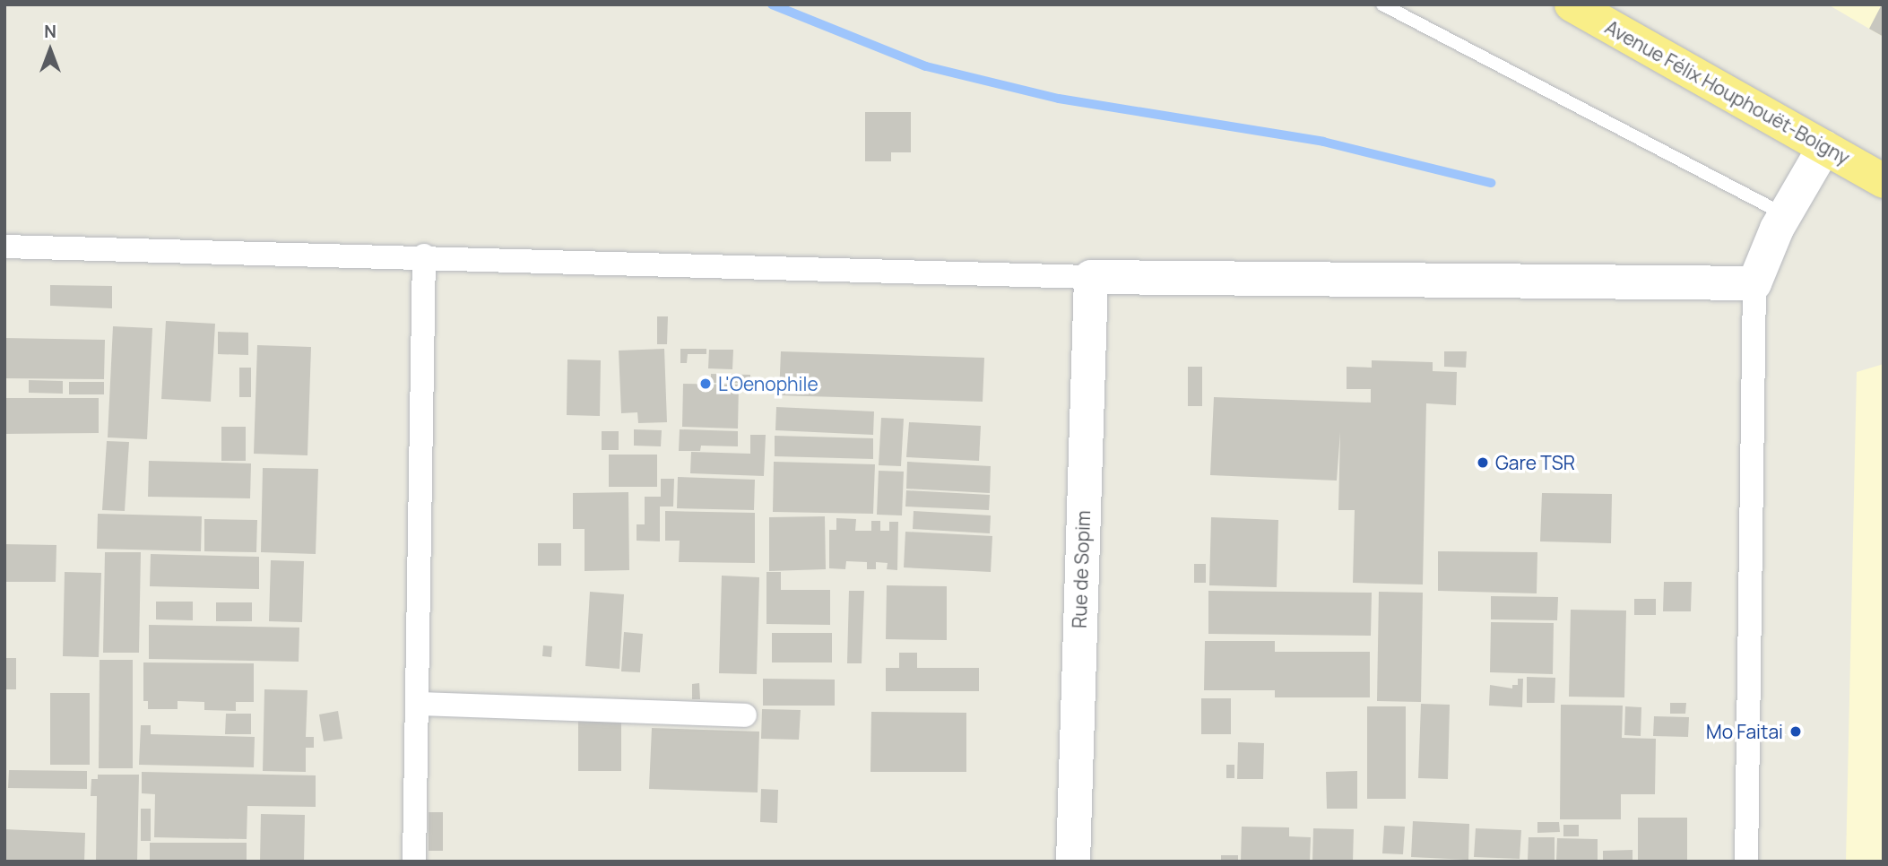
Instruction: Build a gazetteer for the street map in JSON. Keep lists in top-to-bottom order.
{
  "streets": {
    "highway": ["Avenue Félix Houphouët-Boigny"],
    "street": ["Rue de Sopim"]
  },
  "places": ["L'Oenophile", "Gare TSR", "Mo Faitai"],
  "north": "top"
}
